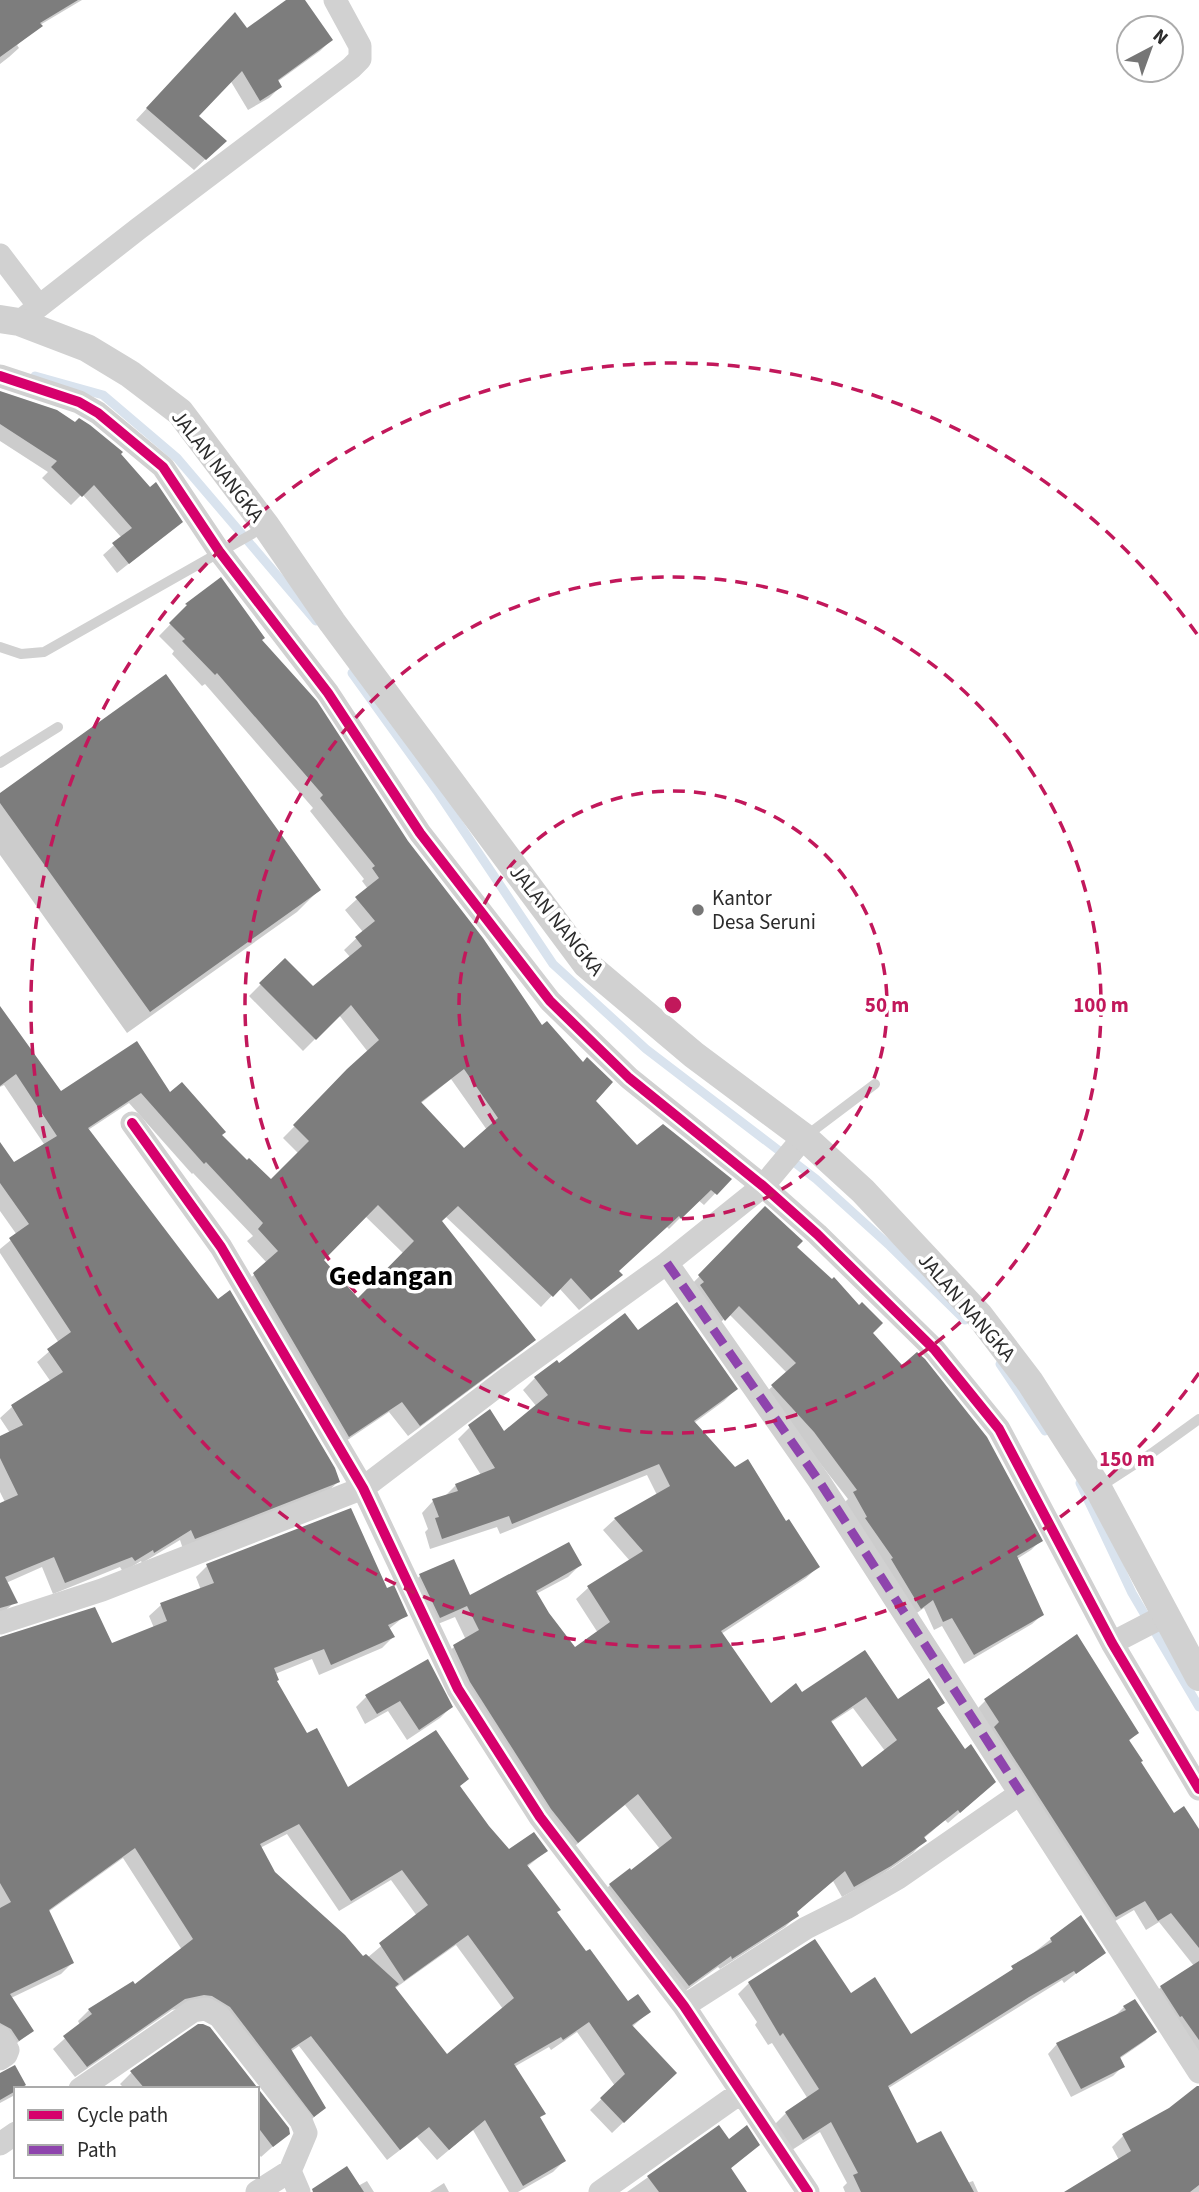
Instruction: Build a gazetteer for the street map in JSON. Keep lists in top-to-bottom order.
{
  "streets": {
    "street": ["JALAN NANGKA"]
  },
  "districts": ["Gedangan"],
  "places": ["Kantor Desa Seruni"],
  "legend": ["Cycle path", "Path"],
  "north": "top right",
  "rings": ["50 m", "100 m", "150 m"]
}
